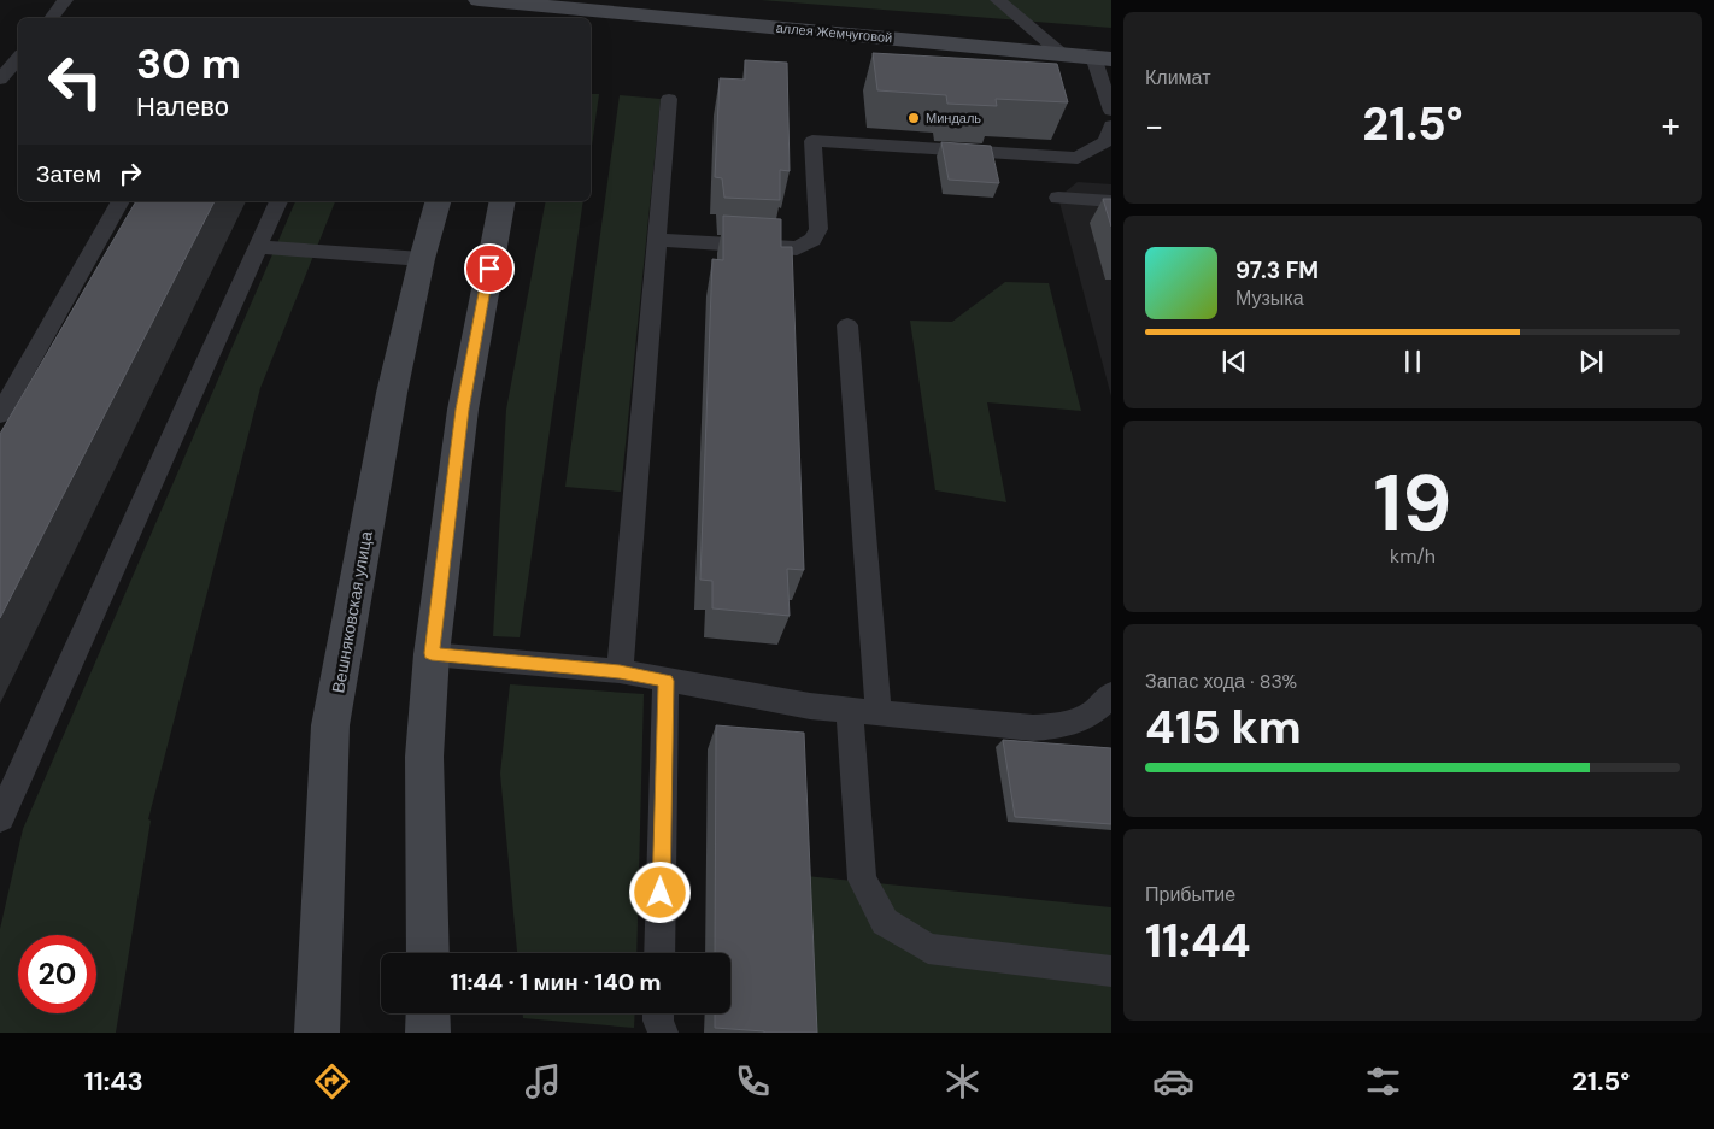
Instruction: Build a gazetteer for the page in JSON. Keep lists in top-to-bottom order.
{
  "streets": {
    "main road": ["аллея Жемчуговой", "Вешняковская улица"]
  },
  "places": ["Миндаль"],
  "page": {
    "tile": [
      "Климат",
      ["19", "km/h"],
      ["Запас хода · 83%", "415 km"],
      ["Прибытие", "11:44"]
    ],
    "turn": ["30 m", "Налево"],
    "heat": ["−", "21.5°", "+"],
    "then": "Затем",
    "song": ["97.3 FM", "Музыка"],
    "limit": "20",
    "trip": "11:44 · 1 мин · 140 m",
    "tabs": ["11:43", "21.5°"]
  }
}
